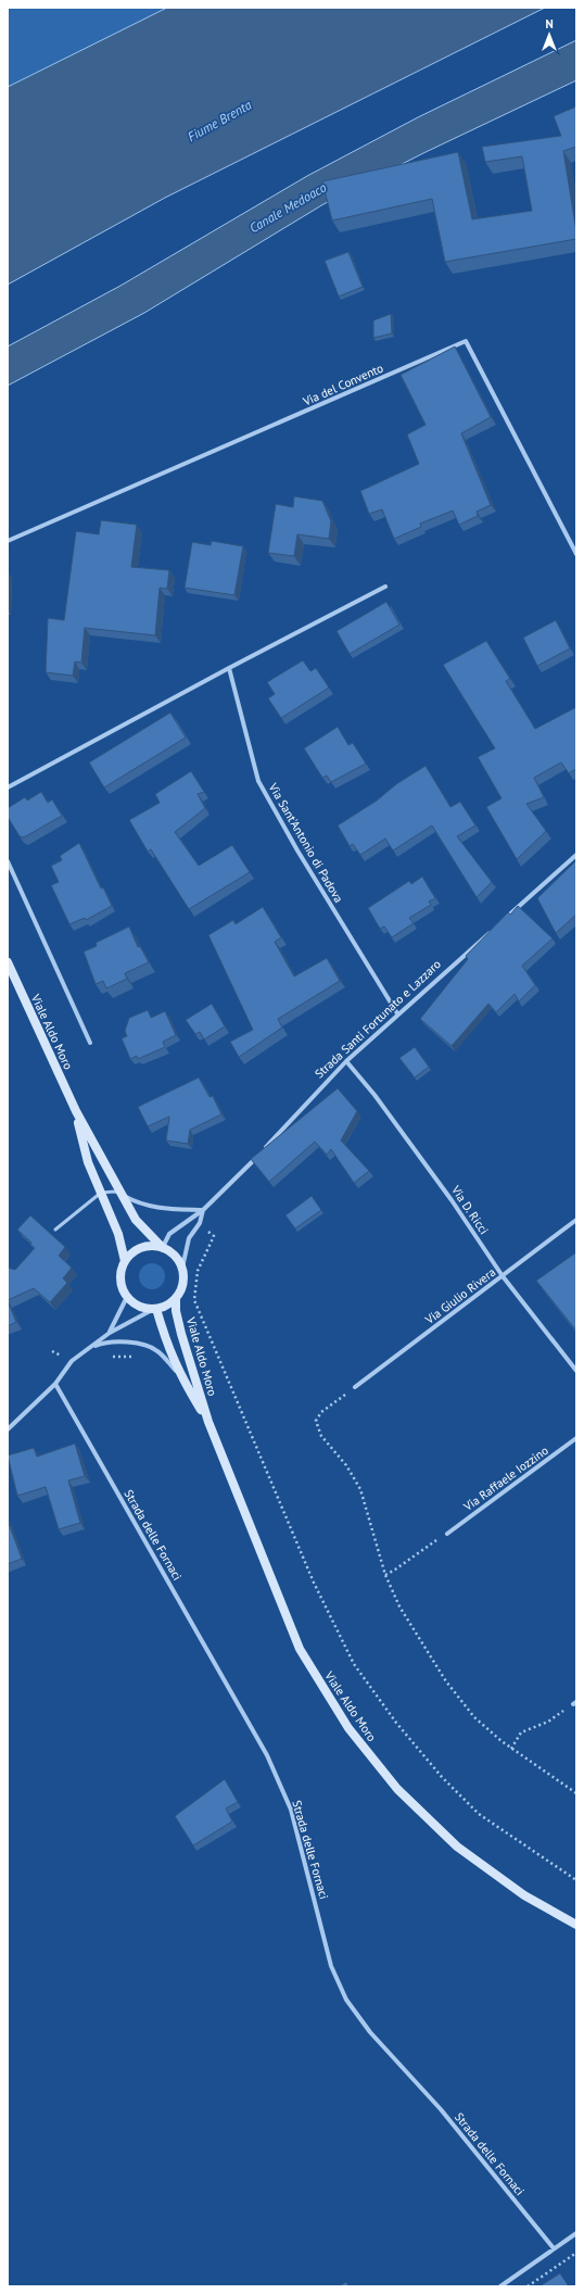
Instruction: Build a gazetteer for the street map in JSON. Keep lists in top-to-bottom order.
{
  "streets": {
    "main road": ["Viale Aldo Moro"],
    "street": [
      "Via del Convento",
      "Via Sant'Antonio di Padova",
      "Strada Santi Fortunato e Lazzaro",
      "Via D. Ricci",
      "Via Giulio Rivera",
      "Via Raffaele Iozzino",
      "Strada delle Fornaci"
    ]
  },
  "crossings": [
    ["Via Sant'Antonio di Padova", "Strada Santi Fortunato e Lazzaro"],
    ["Strada Santi Fortunato e Lazzaro", "Viale Aldo Moro"],
    ["Strada Santi Fortunato e Lazzaro", "Via D. Ricci"],
    ["Via D. Ricci", "Via Giulio Rivera"]
  ],
  "water": ["Fiume Brenta", "Canale Medoaco"],
  "north": "top"
}
